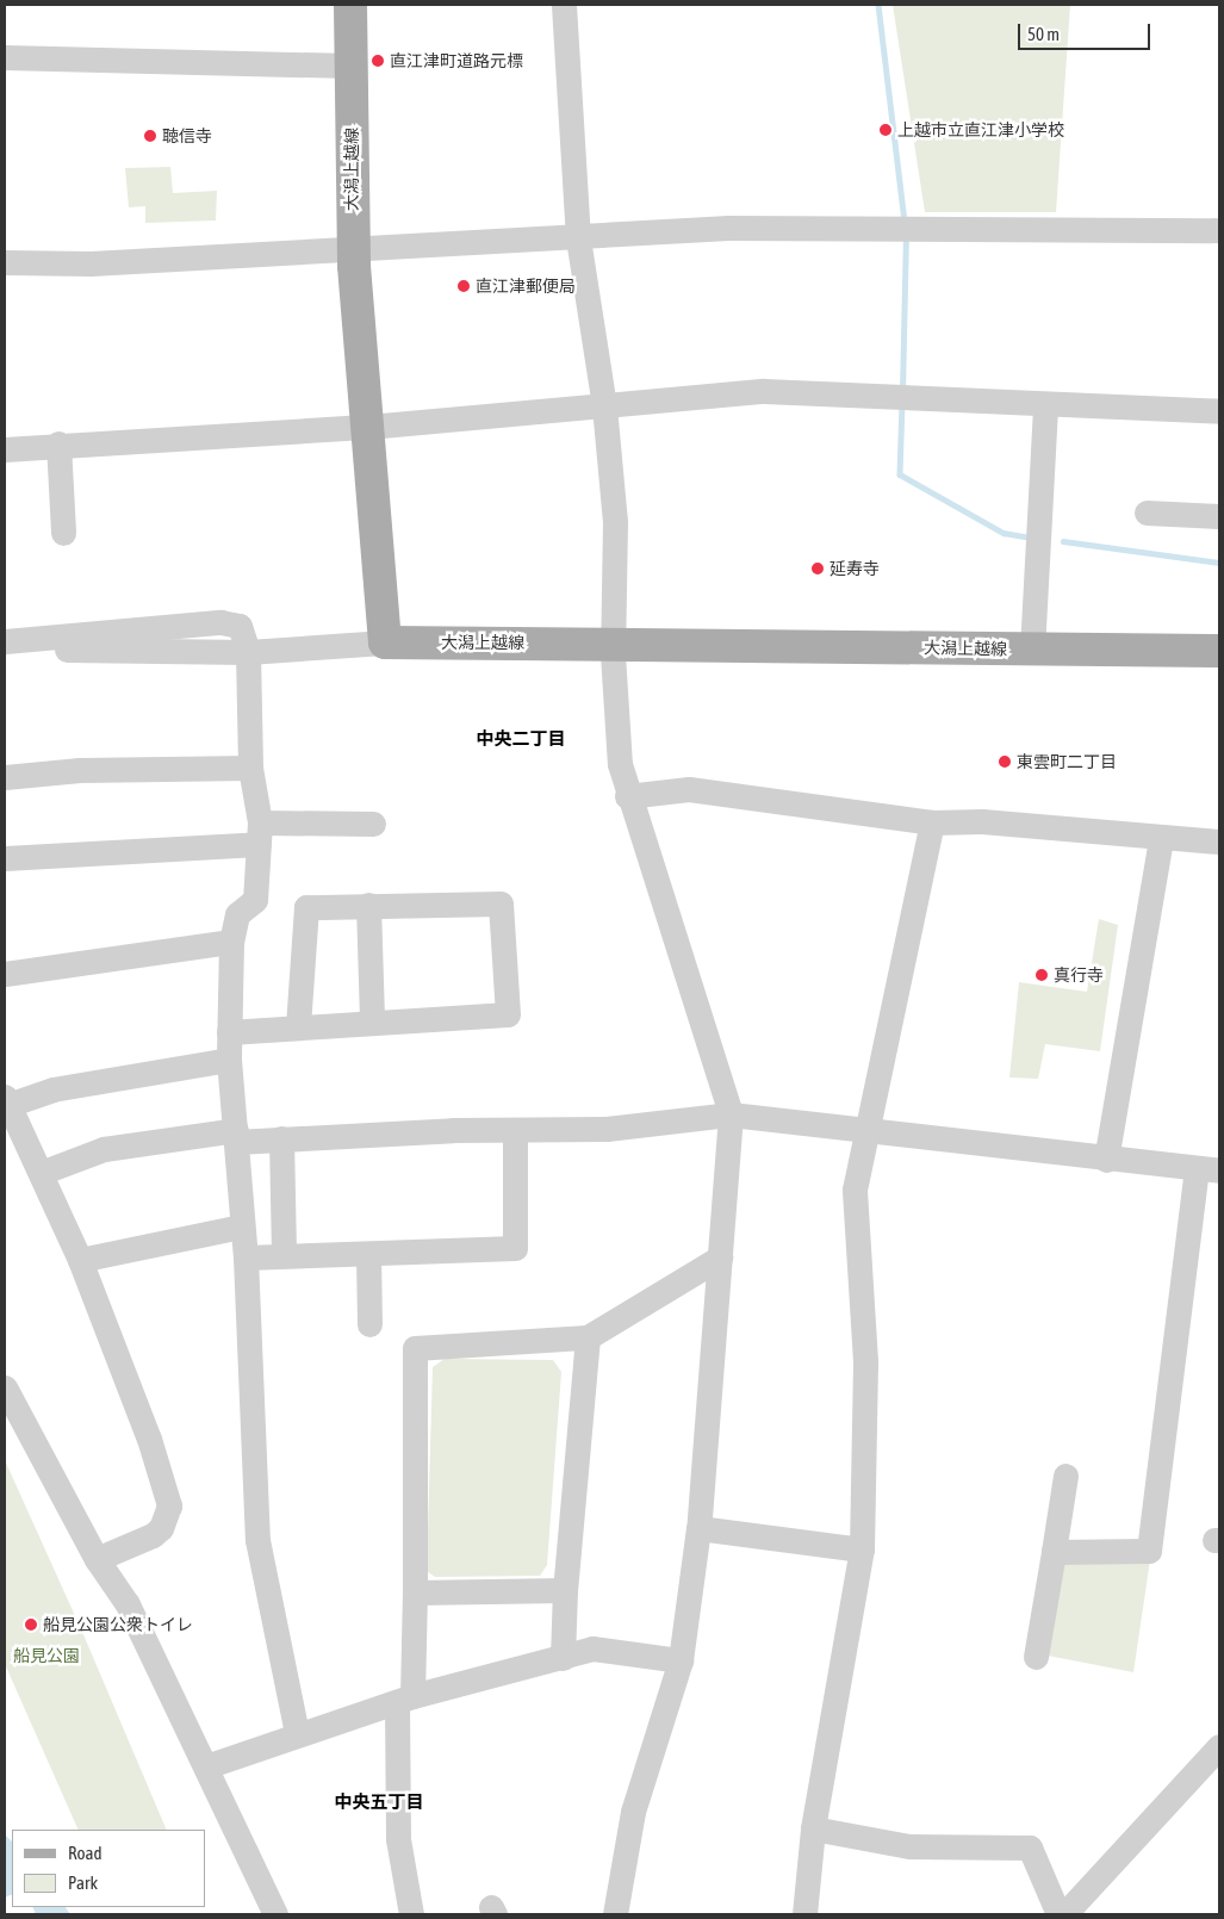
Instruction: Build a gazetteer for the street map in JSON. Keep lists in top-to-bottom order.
{
  "streets": {
    "main road": ["大潟上越線"]
  },
  "districts": ["中央二丁目", "中央五丁目"],
  "parks": ["船見公園"],
  "places": [
    "直江津町道路元標",
    "上越市立直江津小学校",
    "聴信寺",
    "直江津郵便局",
    "延寿寺",
    "東雲町二丁目",
    "真行寺",
    "船見公園公衆トイレ"
  ],
  "legend": ["Road", "Park"],
  "scale_bar": "50 m"
}
